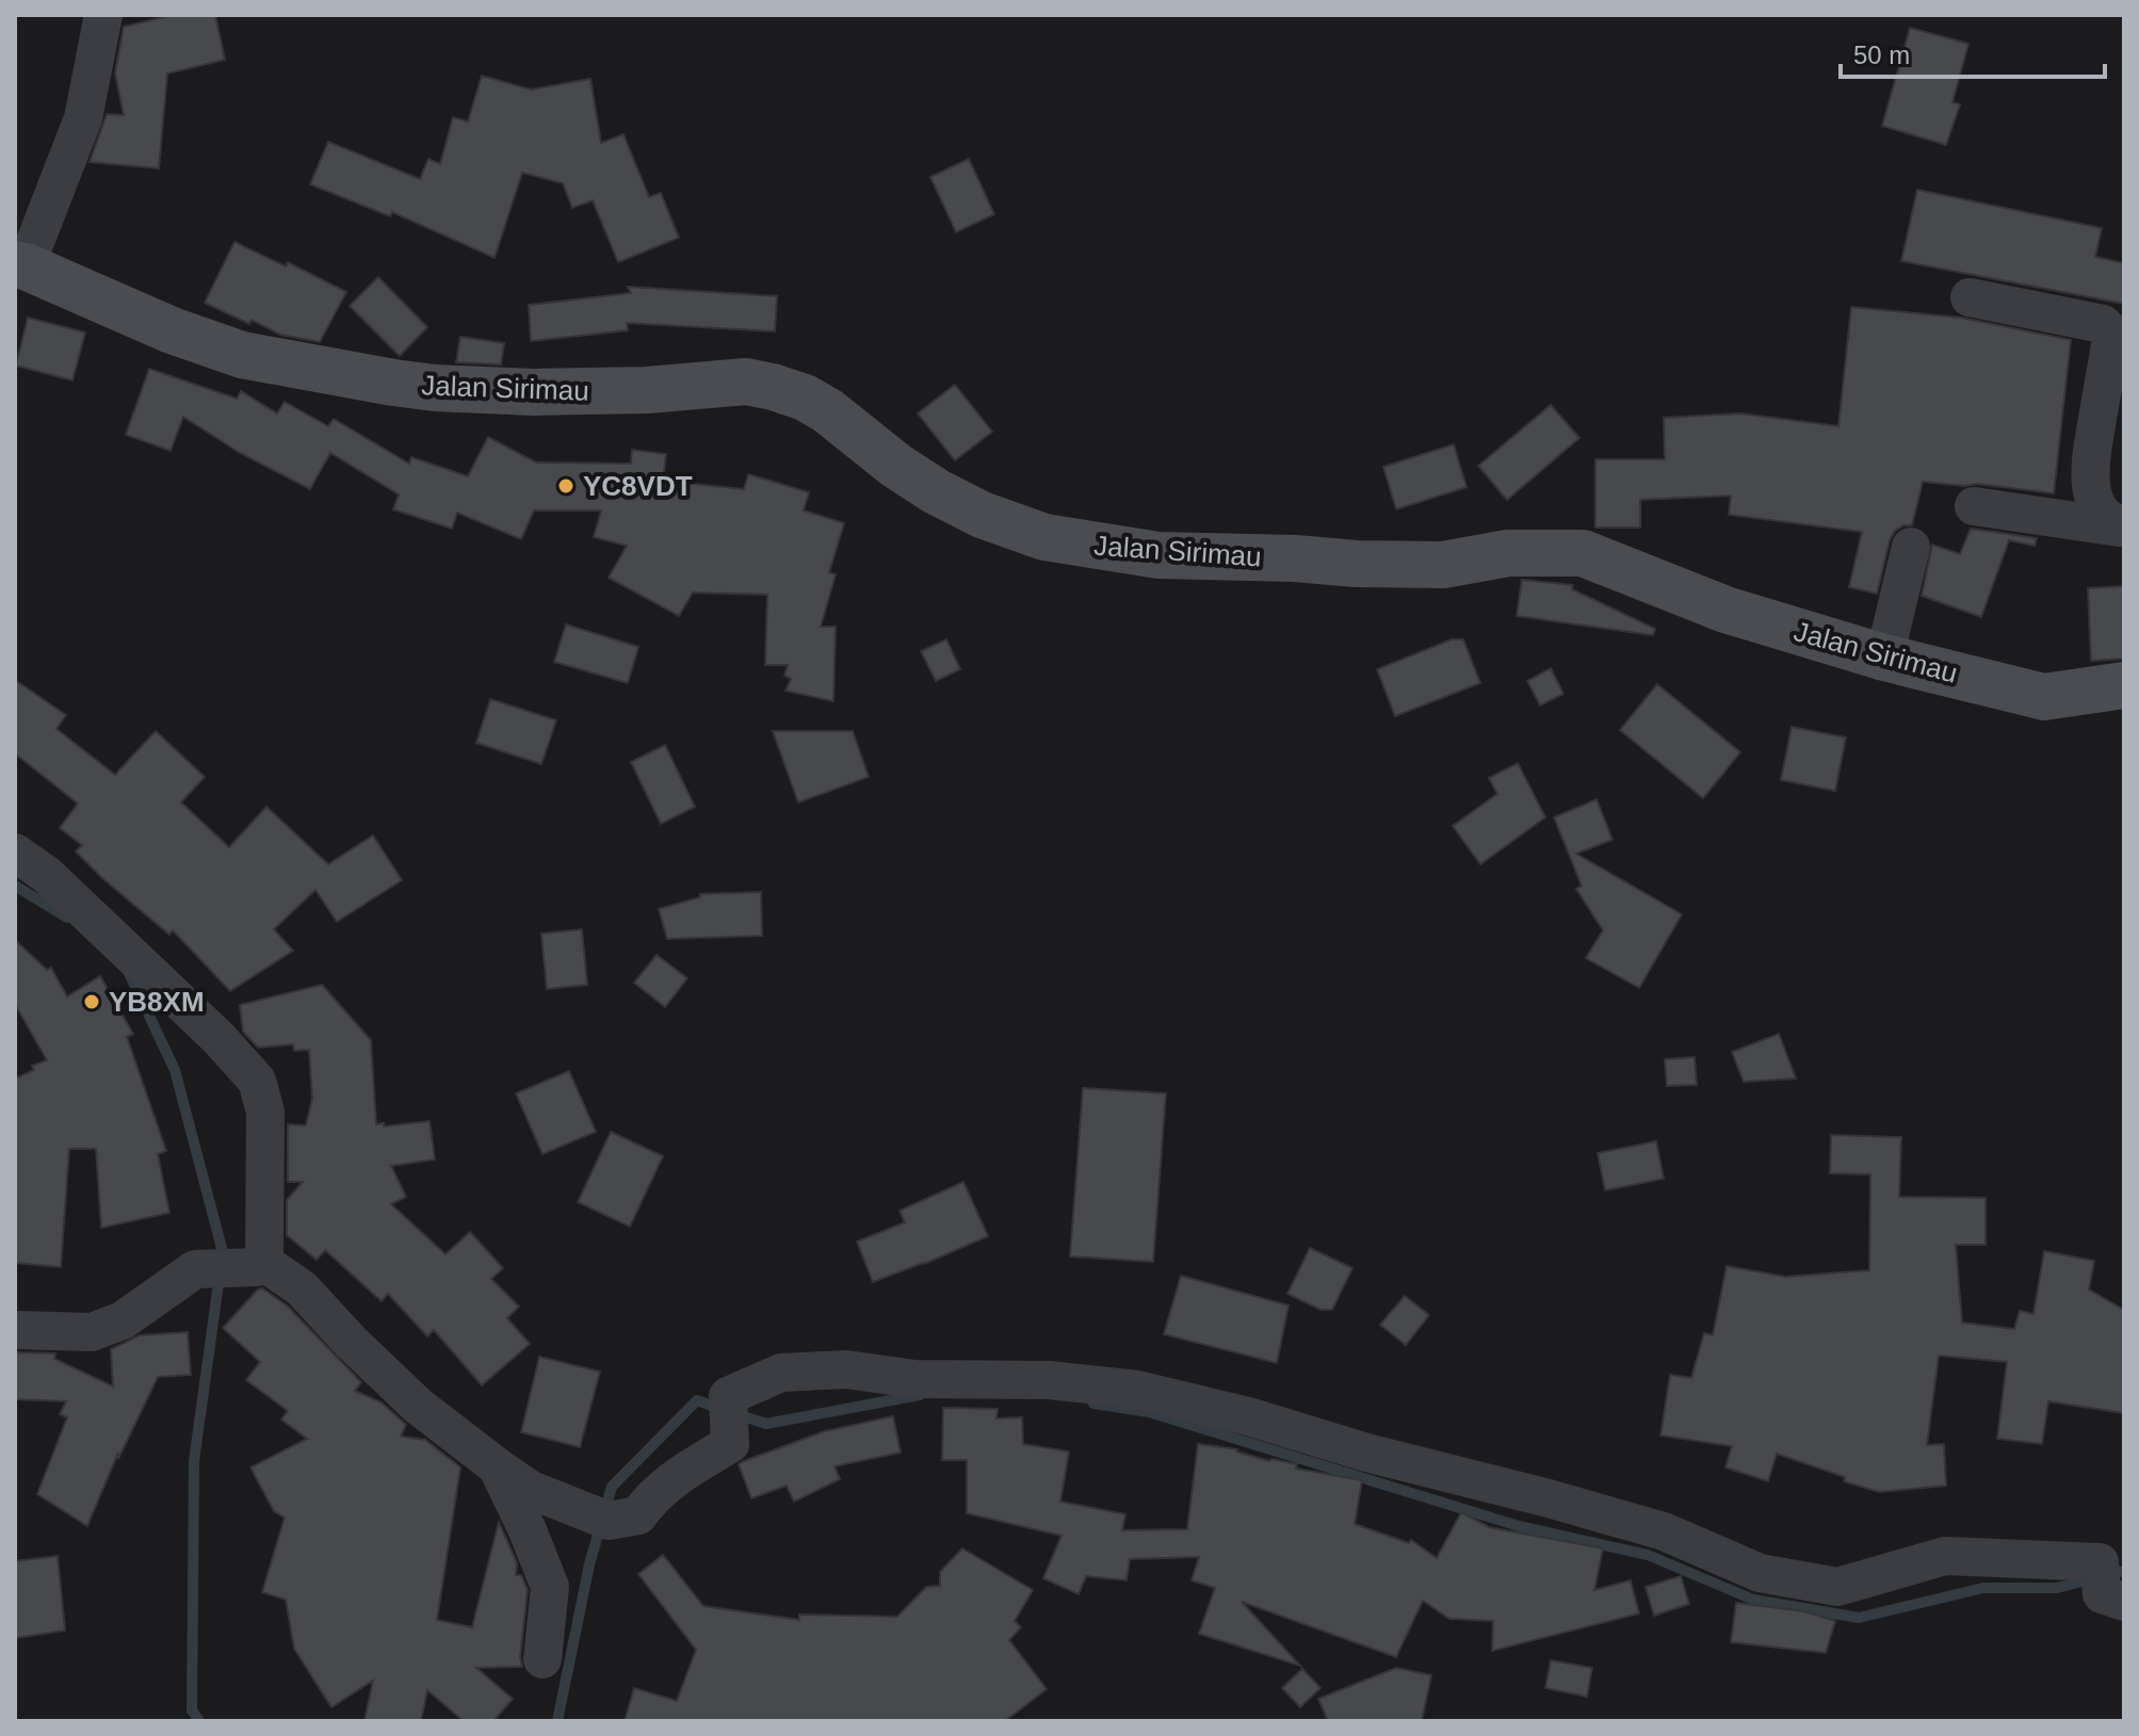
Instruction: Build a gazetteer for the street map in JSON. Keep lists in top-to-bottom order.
{
  "streets": {
    "main road": ["Jalan Sirimau"]
  },
  "places": ["YC8VDT", "YB8XM"],
  "scale_bar": "50 m"
}
